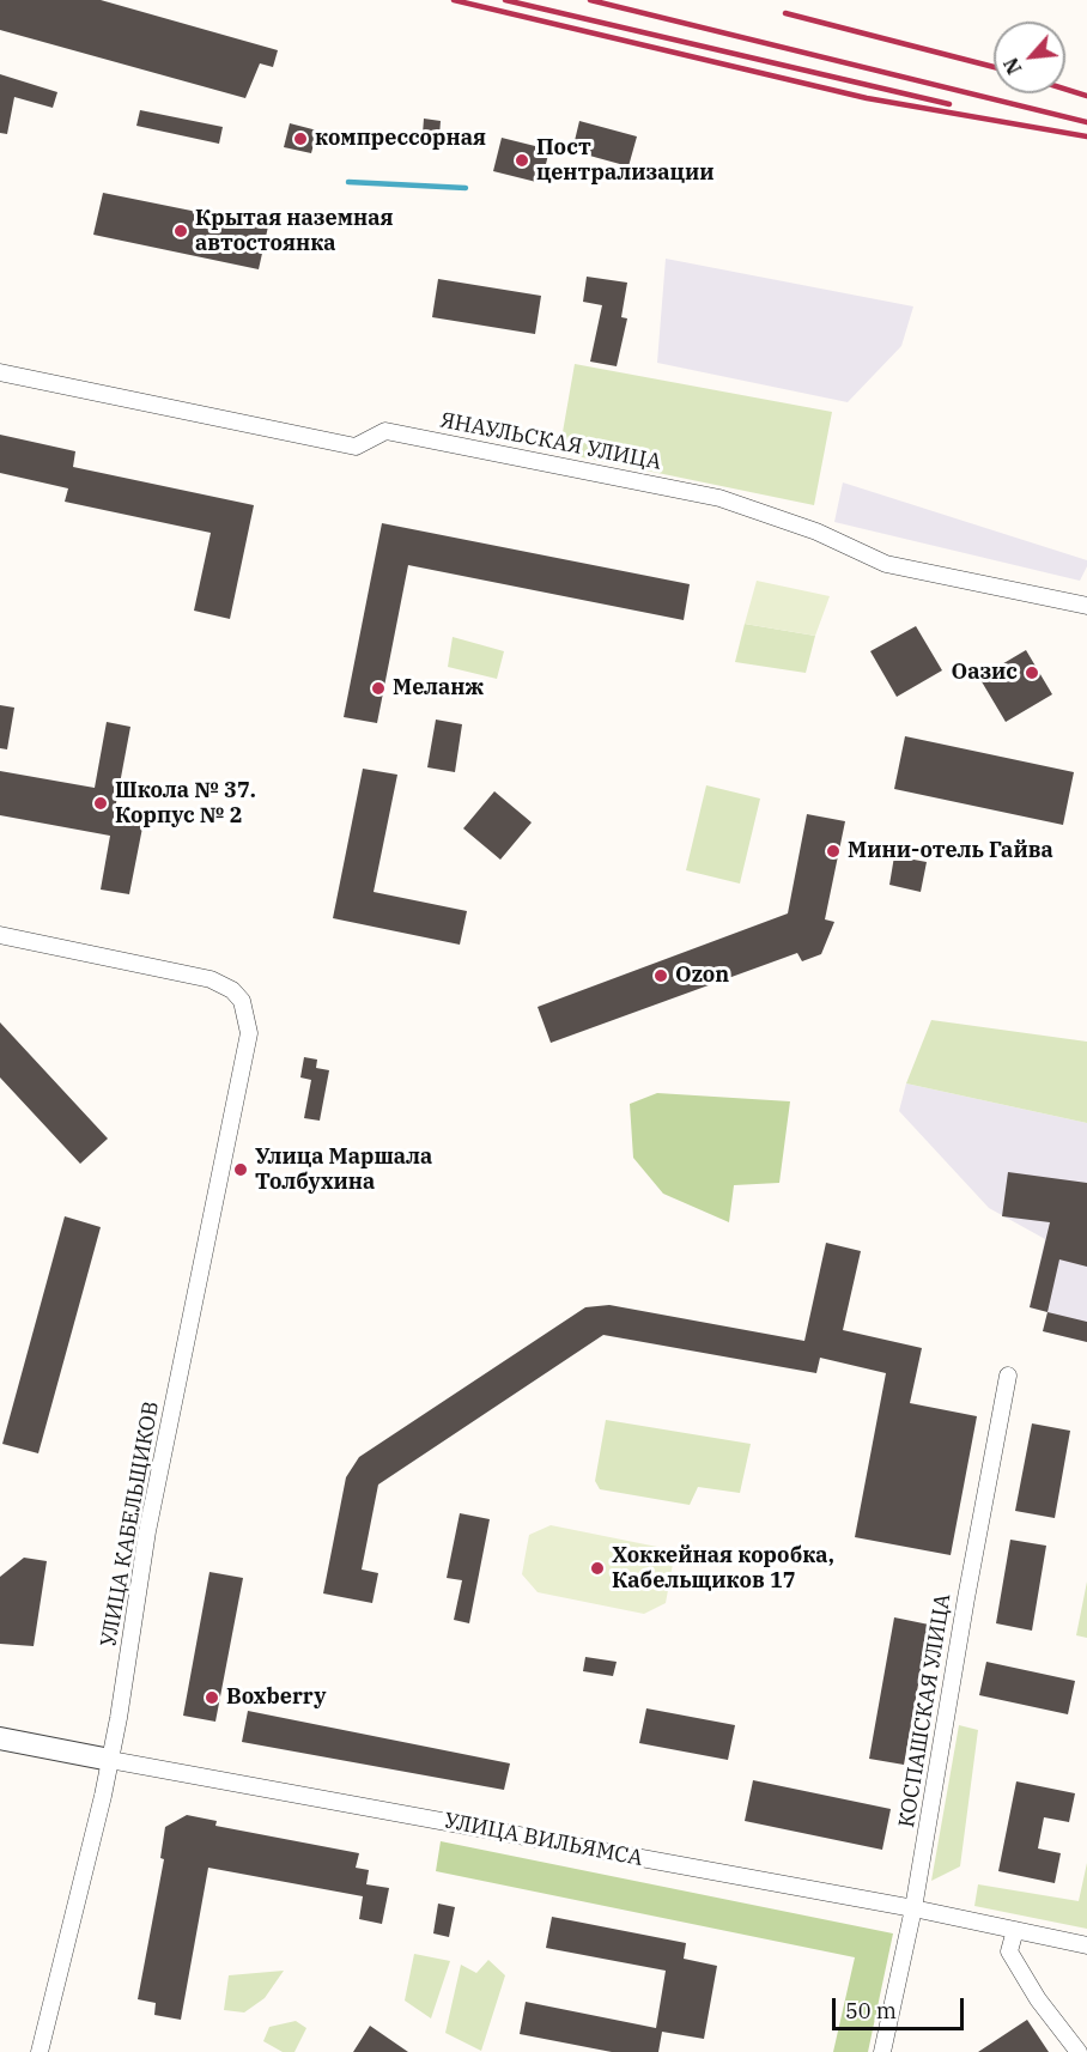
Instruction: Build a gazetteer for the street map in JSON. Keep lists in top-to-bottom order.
{
  "streets": {
    "street": [
      "ЯНАУЛЬСКАЯ УЛИЦА",
      "УЛИЦА КАБЕЛЬЩИКОВ",
      "КОСПАШСКАЯ УЛИЦА",
      "УЛИЦА ВИЛЬЯМСА"
    ]
  },
  "crossings": [
    ["УЛИЦА КАБЕЛЬЩИКОВ", "УЛИЦА ВИЛЬЯМСА"],
    ["КОСПАШСКАЯ УЛИЦА", "УЛИЦА ВИЛЬЯМСА"]
  ],
  "places": [
    "компрессорная",
    "Пост централизации",
    "Крытая наземная автостоянка",
    "Оазис",
    "Меланж",
    "Школа № 37. Корпус № 2",
    "Мини-отель Гайва",
    "Ozon",
    "Улица Маршала Толбухина",
    "Хоккейная коробка, Кабельщиков 17",
    "Boxberry"
  ],
  "scale_bar": "50 m",
  "north": "bottom left"
}
